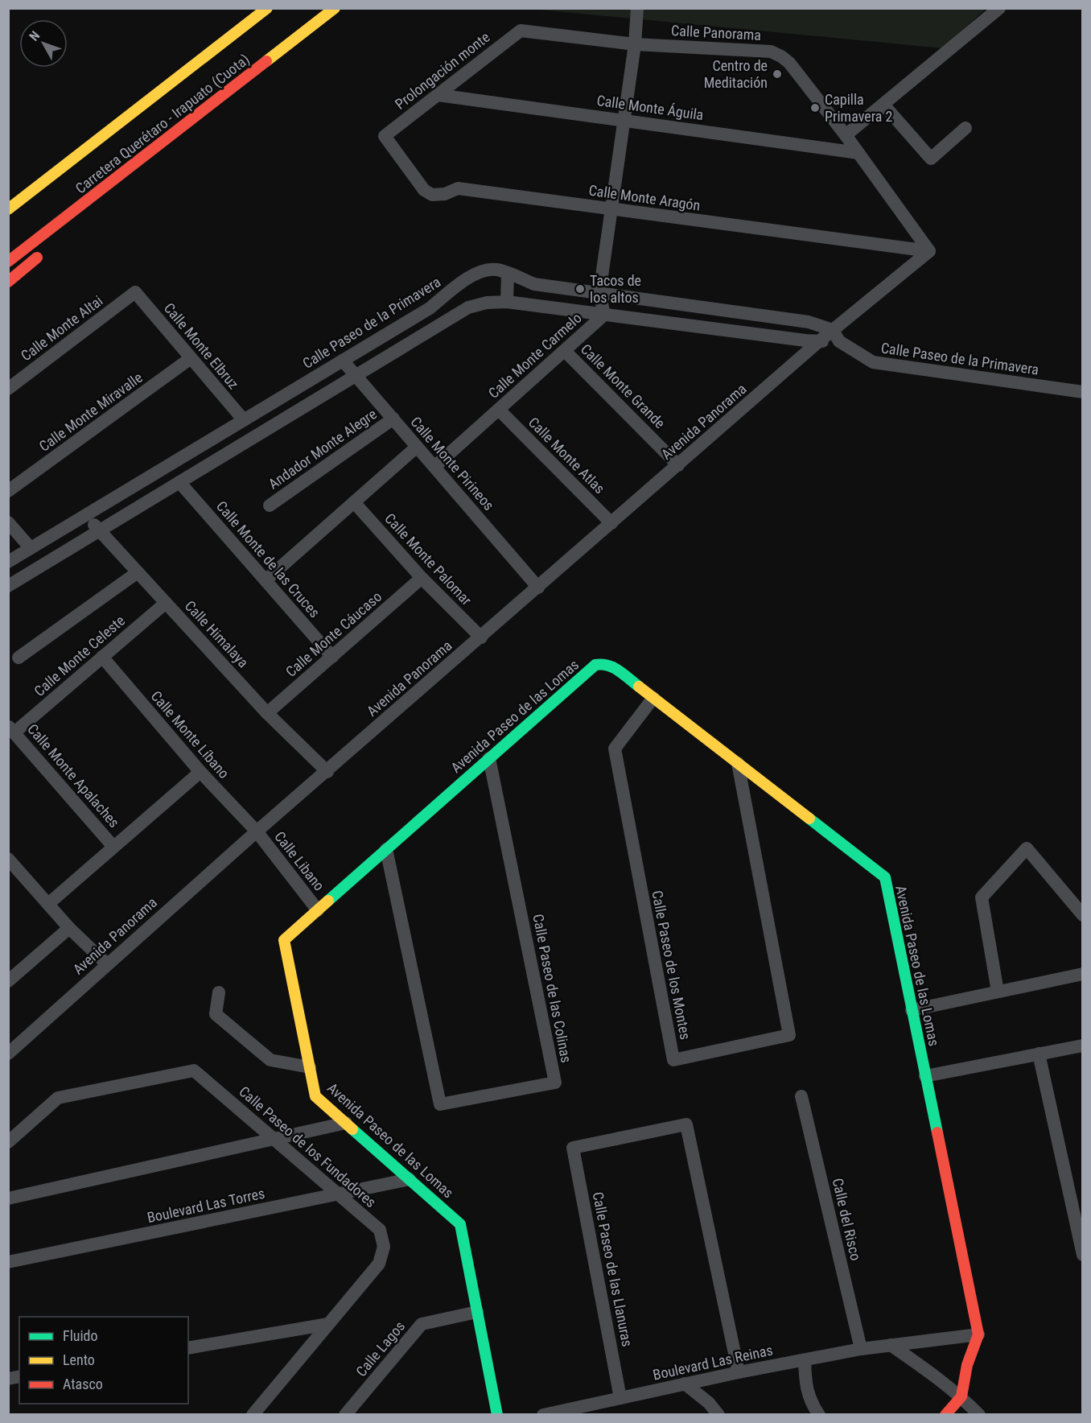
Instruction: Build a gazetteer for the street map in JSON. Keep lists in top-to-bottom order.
{
  "streets": {
    "main road": ["Carretera Querétaro - Irapuato (Cuota)", "Avenida Paseo de las Lomas"],
    "street": [
      "Calle Panorama",
      "Prolongación monte",
      "Calle Monte Águila",
      "Calle Monte Aragón",
      "Calle Paseo de la Primavera",
      "Calle Monte Altai",
      "Calle Monte Elbruz",
      "Calle Monte Carmelo",
      "Calle Monte Grande",
      "Calle Monte Miravalle",
      "Avenida Panorama",
      "Andador Monte Alegre",
      "Calle Monte Atlas",
      "Calle Monte Pirineos",
      "Calle Monte de las Cruces",
      "Calle Monte Palomar",
      "Calle Himalaya",
      "Calle Monte Cáucaso",
      "Calle Monte Celeste",
      "Calle Monte Líbano",
      "Calle Monte Apalaches",
      "Calle Libano",
      "Calle Paseo de los Montes",
      "Calle Paseo de las Colinas",
      "Calle Paseo de los Fundadores",
      "Boulevard Las Torres",
      "Calle del Risco",
      "Calle Paseo de las Llanuras",
      "Calle Lagos",
      "Boulevard Las Reinas"
    ]
  },
  "crossings": [
    ["Calle Panorama", "Prolongación monte"],
    ["Calle Panorama", "Calle Monte Águila"],
    ["Calle Panorama", "Calle Monte Aragón"],
    ["Calle Panorama", "Calle Monte Carmelo"],
    ["Calle Panorama", "Avenida Panorama"],
    ["Prolongación monte", "Calle Monte Águila"],
    ["Prolongación monte", "Calle Monte Aragón"],
    ["Calle Monte Águila", "Calle Monte Carmelo"],
    ["Calle Monte Aragón", "Calle Monte Carmelo"],
    ["Calle Monte Aragón", "Avenida Panorama"],
    ["Calle Paseo de la Primavera", "Calle Monte Elbruz"],
    ["Calle Paseo de la Primavera", "Calle Monte Carmelo"],
    ["Calle Paseo de la Primavera", "Avenida Panorama"],
    ["Calle Paseo de la Primavera", "Calle Monte Pirineos"],
    ["Calle Paseo de la Primavera", "Calle Himalaya"],
    ["Calle Monte Altai", "Calle Monte Elbruz"],
    ["Calle Monte Elbruz", "Calle Monte Miravalle"],
    ["Calle Monte Carmelo", "Calle Monte Grande"],
    ["Calle Monte Carmelo", "Calle Monte Atlas"],
    ["Calle Monte Carmelo", "Calle Monte Pirineos"],
    ["Calle Monte Grande", "Avenida Panorama"],
    ["Avenida Panorama", "Calle Monte Atlas"],
    ["Avenida Panorama", "Calle Monte Pirineos"],
    ["Avenida Panorama", "Calle Monte Palomar"],
    ["Avenida Panorama", "Calle Himalaya"],
    ["Avenida Panorama", "Calle Monte Líbano"],
    ["Avenida Panorama", "Calle Libano"],
    ["Andador Monte Alegre", "Calle Monte Pirineos"],
    ["Calle Monte de las Cruces", "Calle Monte Cáucaso"],
    ["Calle Monte Palomar", "Calle Monte Cáucaso"],
    ["Calle Himalaya", "Calle Monte Cáucaso"],
    ["Calle Himalaya", "Calle Monte Celeste"],
    ["Calle Monte Celeste", "Calle Monte Líbano"],
    ["Calle Monte Celeste", "Calle Monte Apalaches"],
    ["Avenida Paseo de las Lomas", "Calle Libano"],
    ["Avenida Paseo de las Lomas", "Calle Paseo de los Montes"],
    ["Avenida Paseo de las Lomas", "Calle Paseo de las Colinas"],
    ["Avenida Paseo de las Lomas", "Boulevard Las Torres"],
    ["Avenida Paseo de las Lomas", "Calle Lagos"],
    ["Avenida Paseo de las Lomas", "Boulevard Las Reinas"],
    ["Calle Monte Líbano", "Calle Libano"],
    ["Calle Paseo de los Fundadores", "Boulevard Las Torres"],
    ["Calle del Risco", "Boulevard Las Reinas"],
    ["Calle Paseo de las Llanuras", "Boulevard Las Reinas"]
  ],
  "places": ["Centro de Meditación", "Capilla Primavera 2", "Tacos de los altos"],
  "legend": ["Fluido", "Lento", "Atasco"],
  "north": "top left"
}
